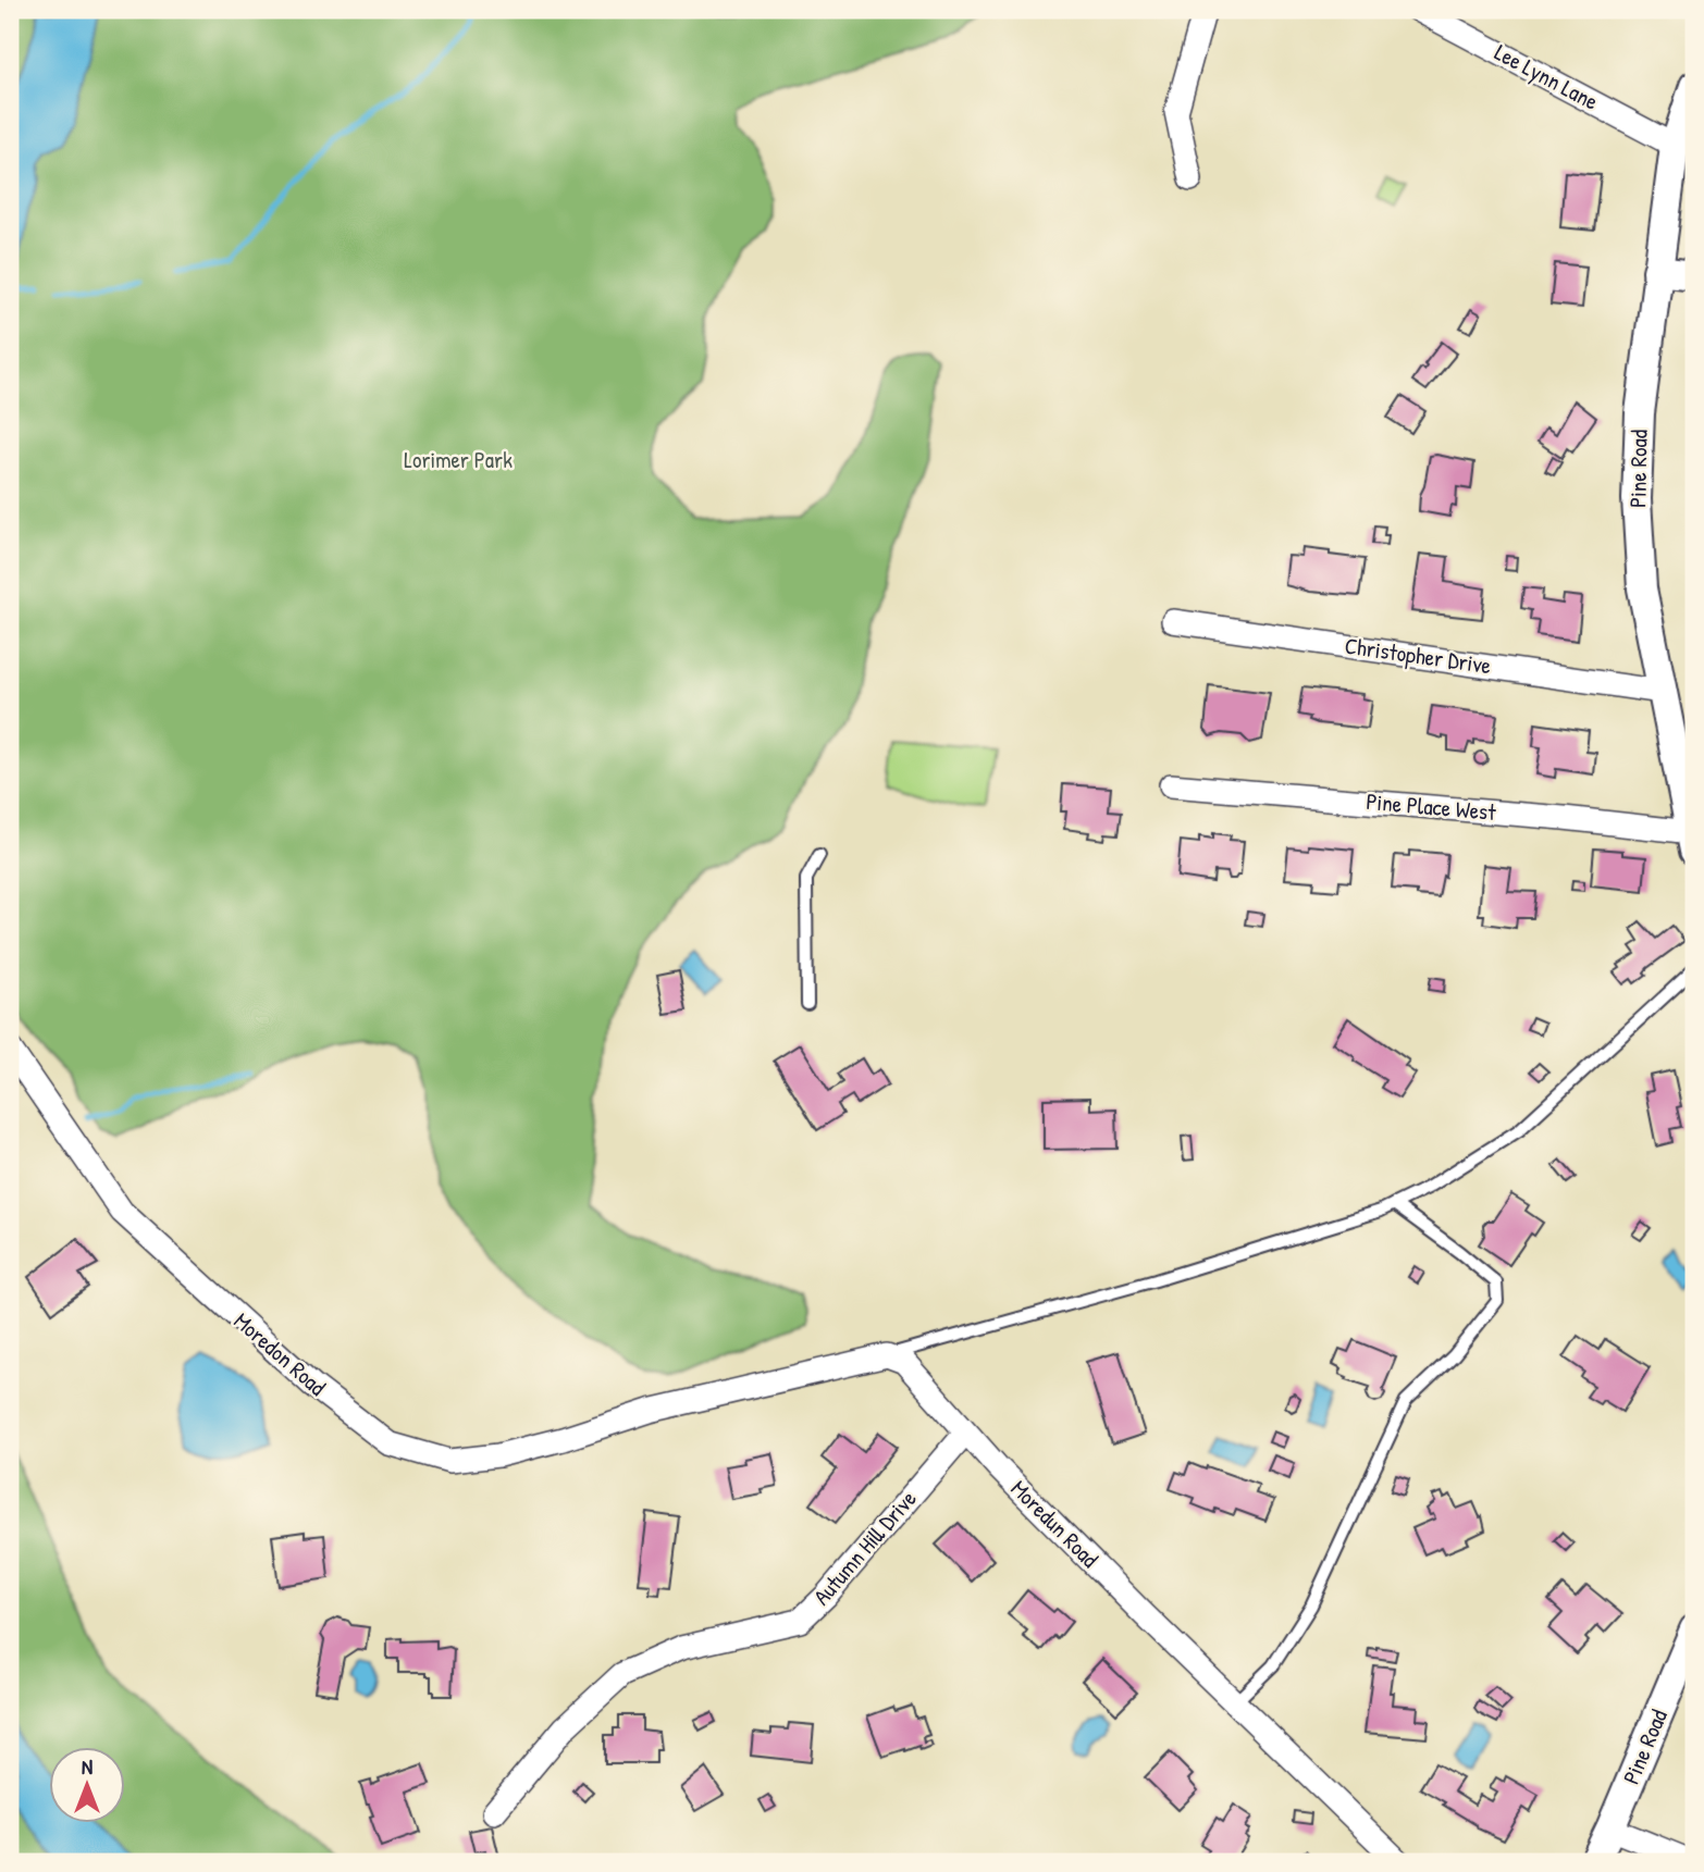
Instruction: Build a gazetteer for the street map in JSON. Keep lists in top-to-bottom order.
{
  "streets": {
    "street": [
      "Lee Lynn Lane",
      "Pine Road",
      "Christopher Drive",
      "Pine Place West",
      "Moredon Road",
      "Moredun Road",
      "Autumn Hill Drive"
    ]
  },
  "crossings": [
    ["Lee Lynn Lane", "Pine Road"],
    ["Pine Road", "Christopher Drive"],
    ["Pine Road", "Pine Place West"],
    ["Moredon Road", "Moredun Road"],
    ["Moredun Road", "Autumn Hill Drive"]
  ],
  "parks": ["Lorimer Park"],
  "north": "top"
}
